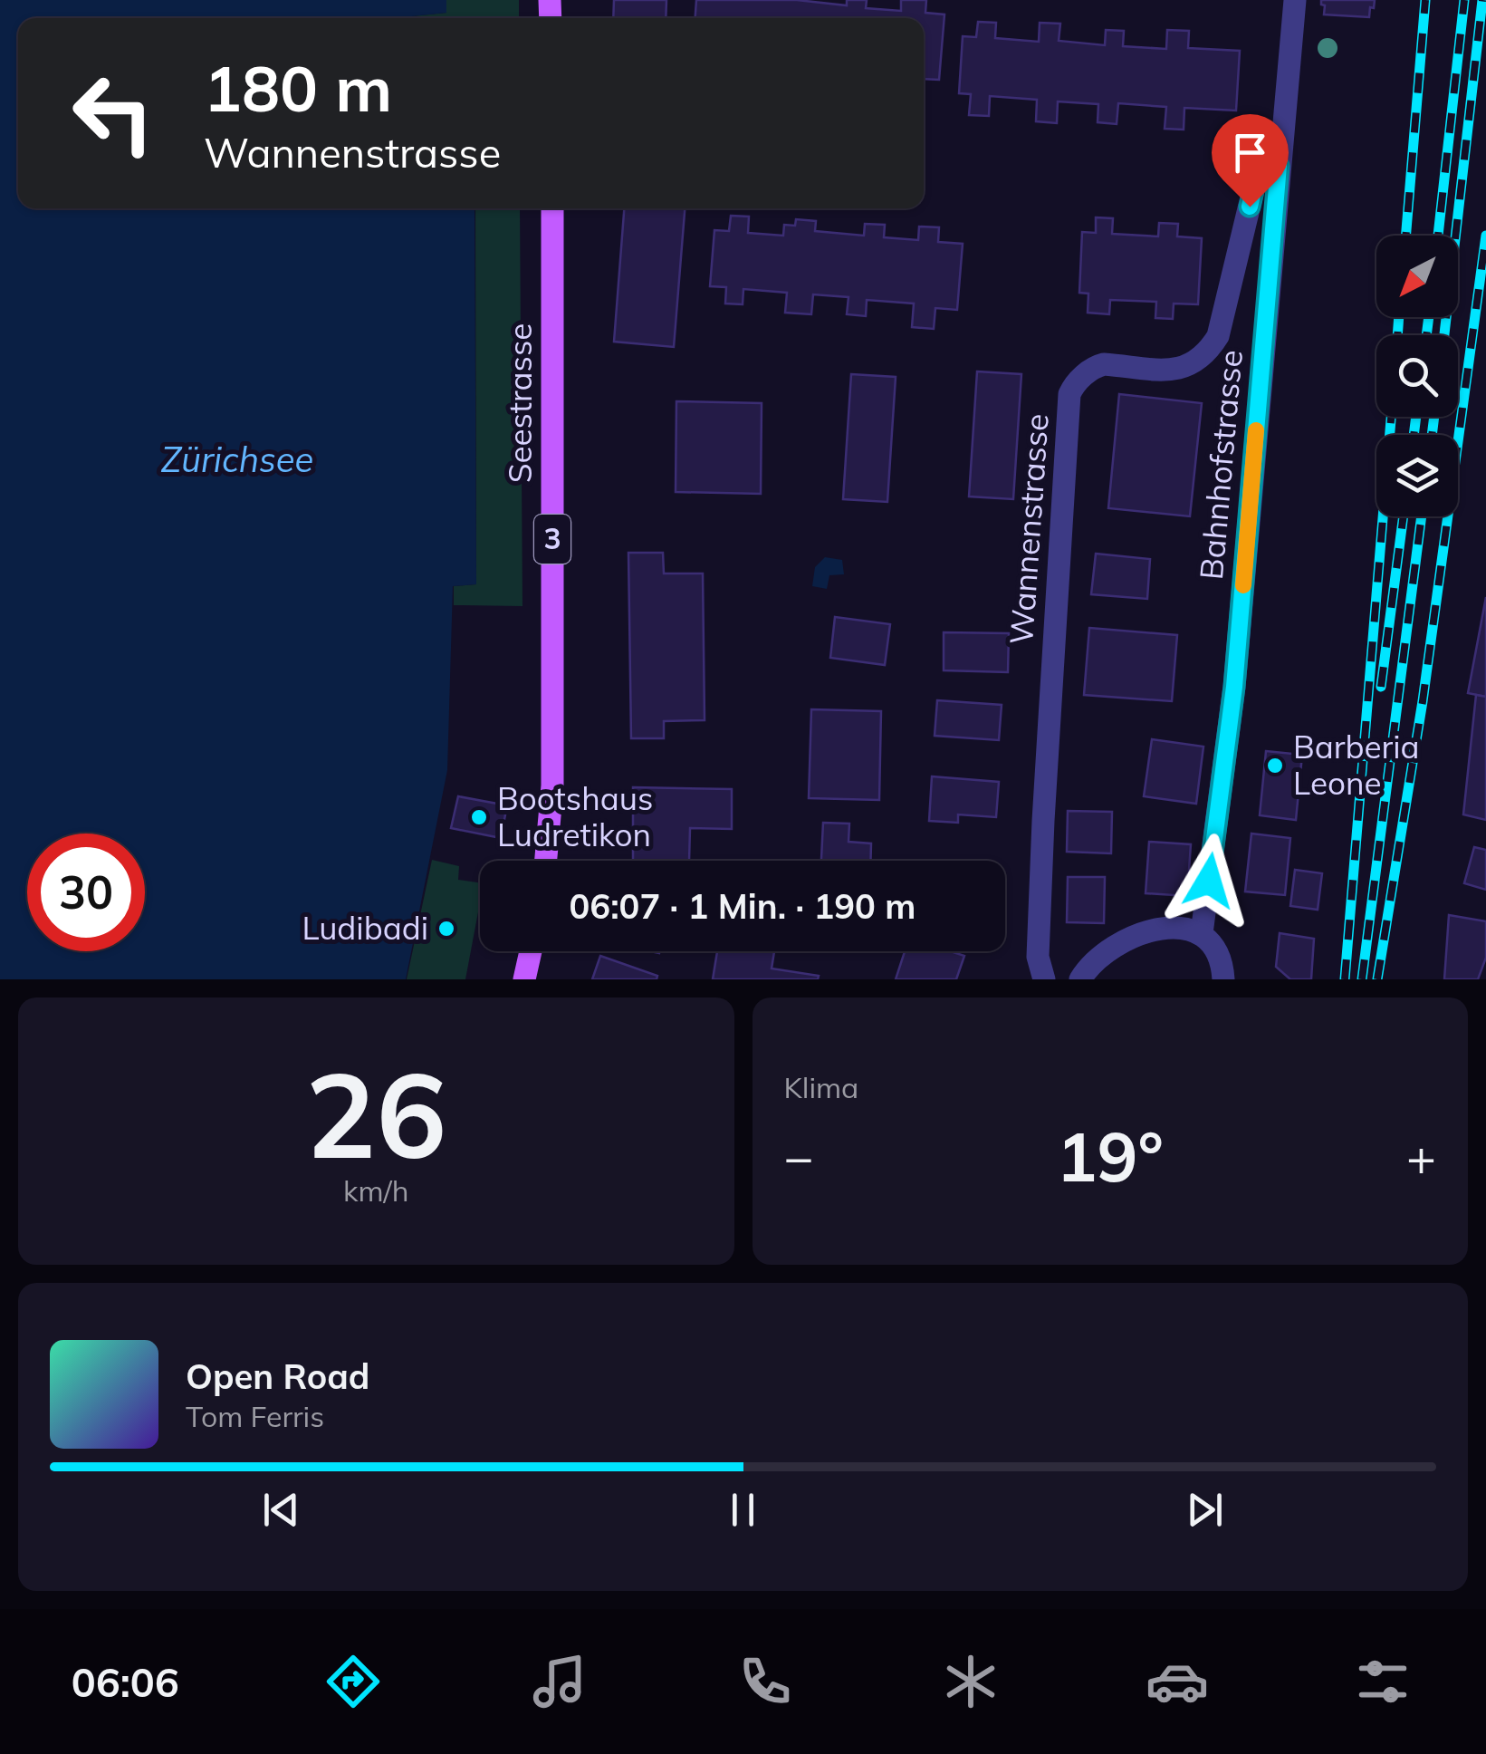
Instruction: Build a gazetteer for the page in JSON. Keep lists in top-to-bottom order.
{
  "streets": {
    "main road": ["Seestrasse", "3"],
    "street": ["Bahnhofstrasse", "Wannenstrasse"]
  },
  "crossings": [
    ["Bahnhofstrasse", "Wannenstrasse"]
  ],
  "water": ["Zürichsee"],
  "places": ["Barberia Leone", "Bootshaus Ludretikon", "Ludibadi"],
  "north": "bottom left",
  "page": {
    "turn": ["180 m", "Wannenstrasse"],
    "limit": "30",
    "trip": "06:07 · 1 Min. · 190 m",
    "tile": [
      ["26", "km/h"],
      "Klima"
    ],
    "heat": ["−", "19°", "+"],
    "song": ["Open Road", "Tom Ferris"],
    "tabs": "06:06"
  }
}
